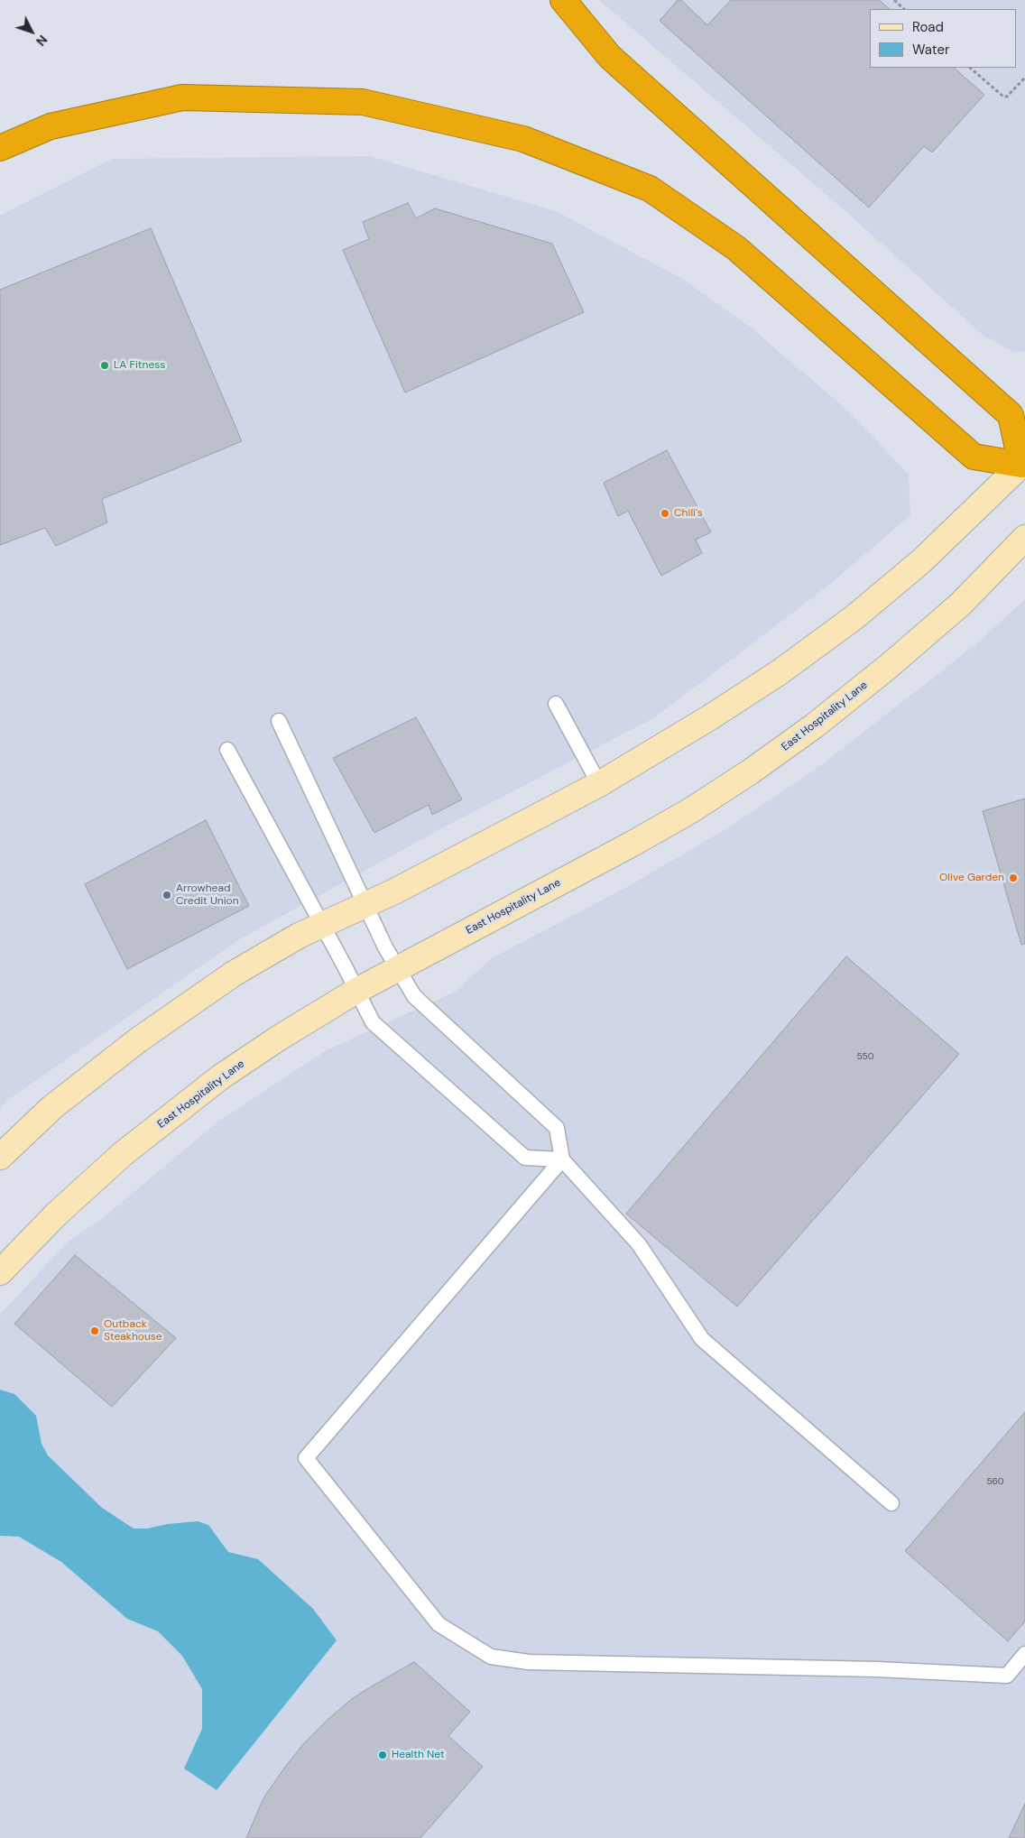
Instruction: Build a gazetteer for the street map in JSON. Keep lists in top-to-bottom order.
{
  "streets": {
    "main road": ["East Hospitality Lane"]
  },
  "places": [
    "LA Fitness",
    "Chili's",
    "Olive Garden",
    "Arrowhead Credit Union",
    "Outback Steakhouse",
    "Health Net"
  ],
  "house_numbers": ["550", "560"],
  "legend": ["Road", "Water"],
  "north": "bottom right"
}
